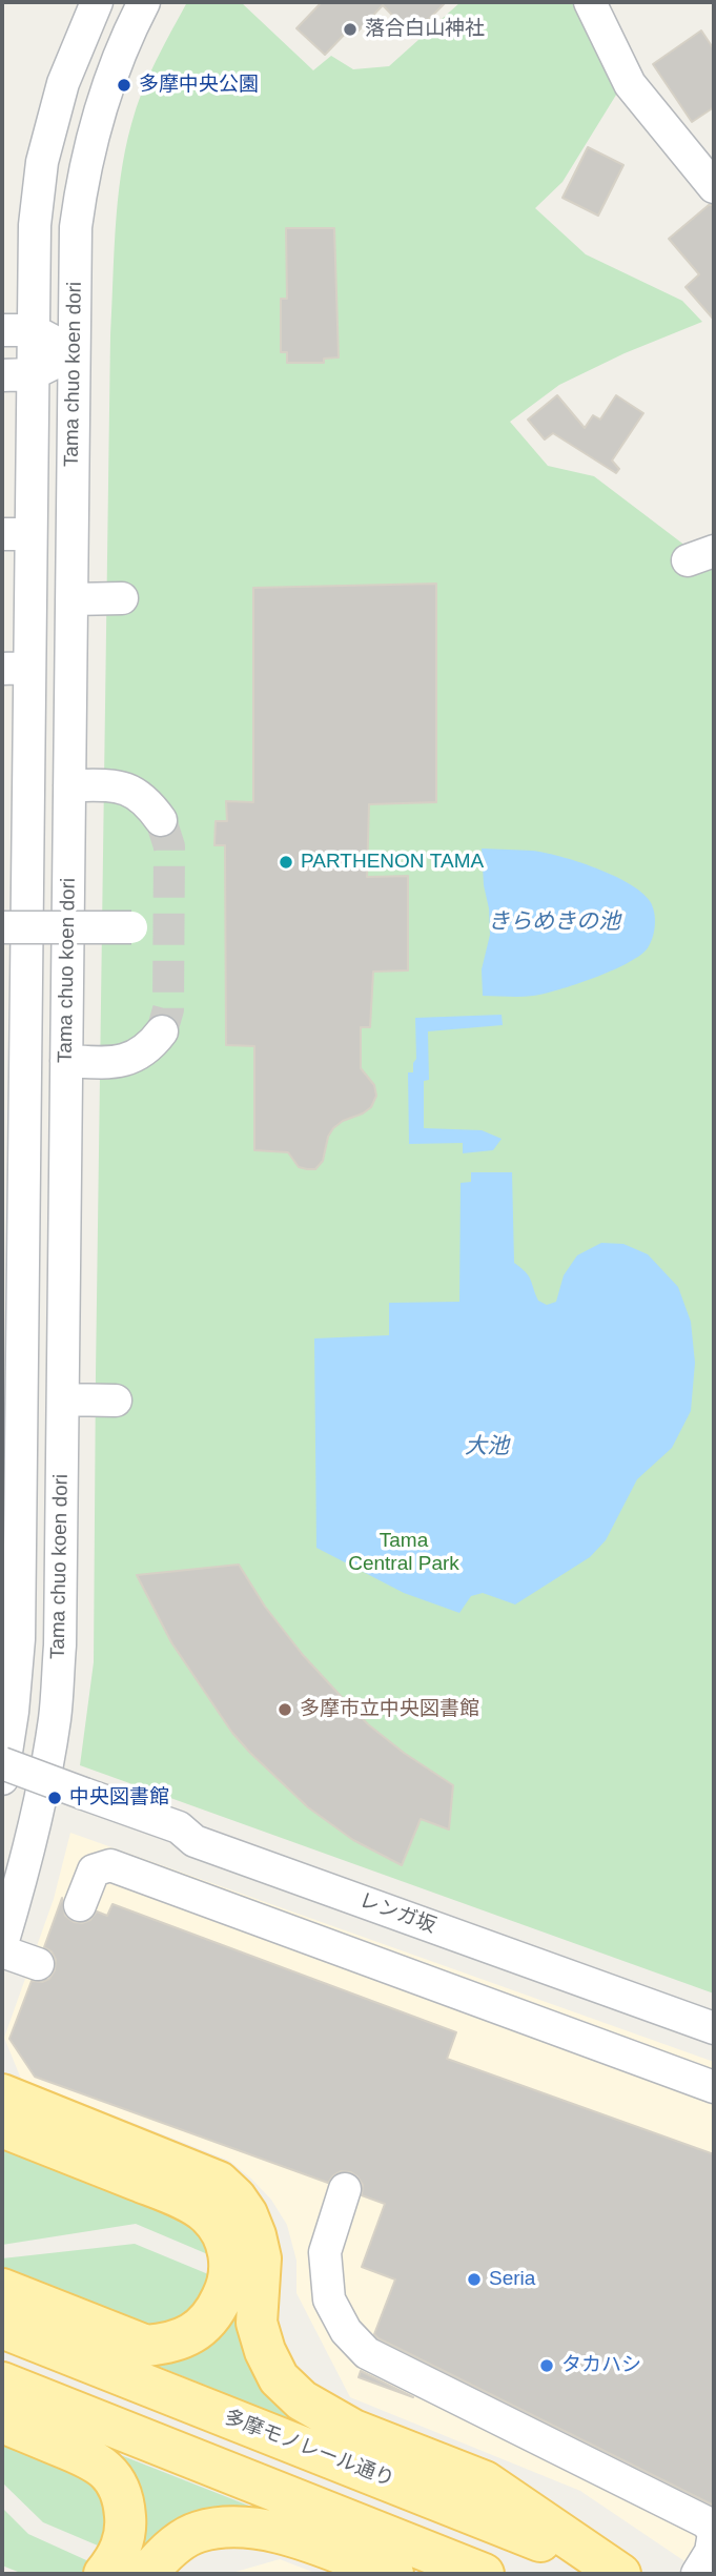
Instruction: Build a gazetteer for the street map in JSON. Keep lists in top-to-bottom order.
{
  "streets": {
    "main road": ["多摩モノレール通り"],
    "street": ["Tama chuo koen dori", "レンガ坂"]
  },
  "water": ["きらめきの池", "大池"],
  "parks": ["Tama Central Park"],
  "places": [
    "落合白山神社",
    "多摩中央公園",
    "PARTHENON TAMA",
    "多摩市立中央図書館",
    "中央図書館",
    "Seria",
    "タカハシ"
  ]
}
